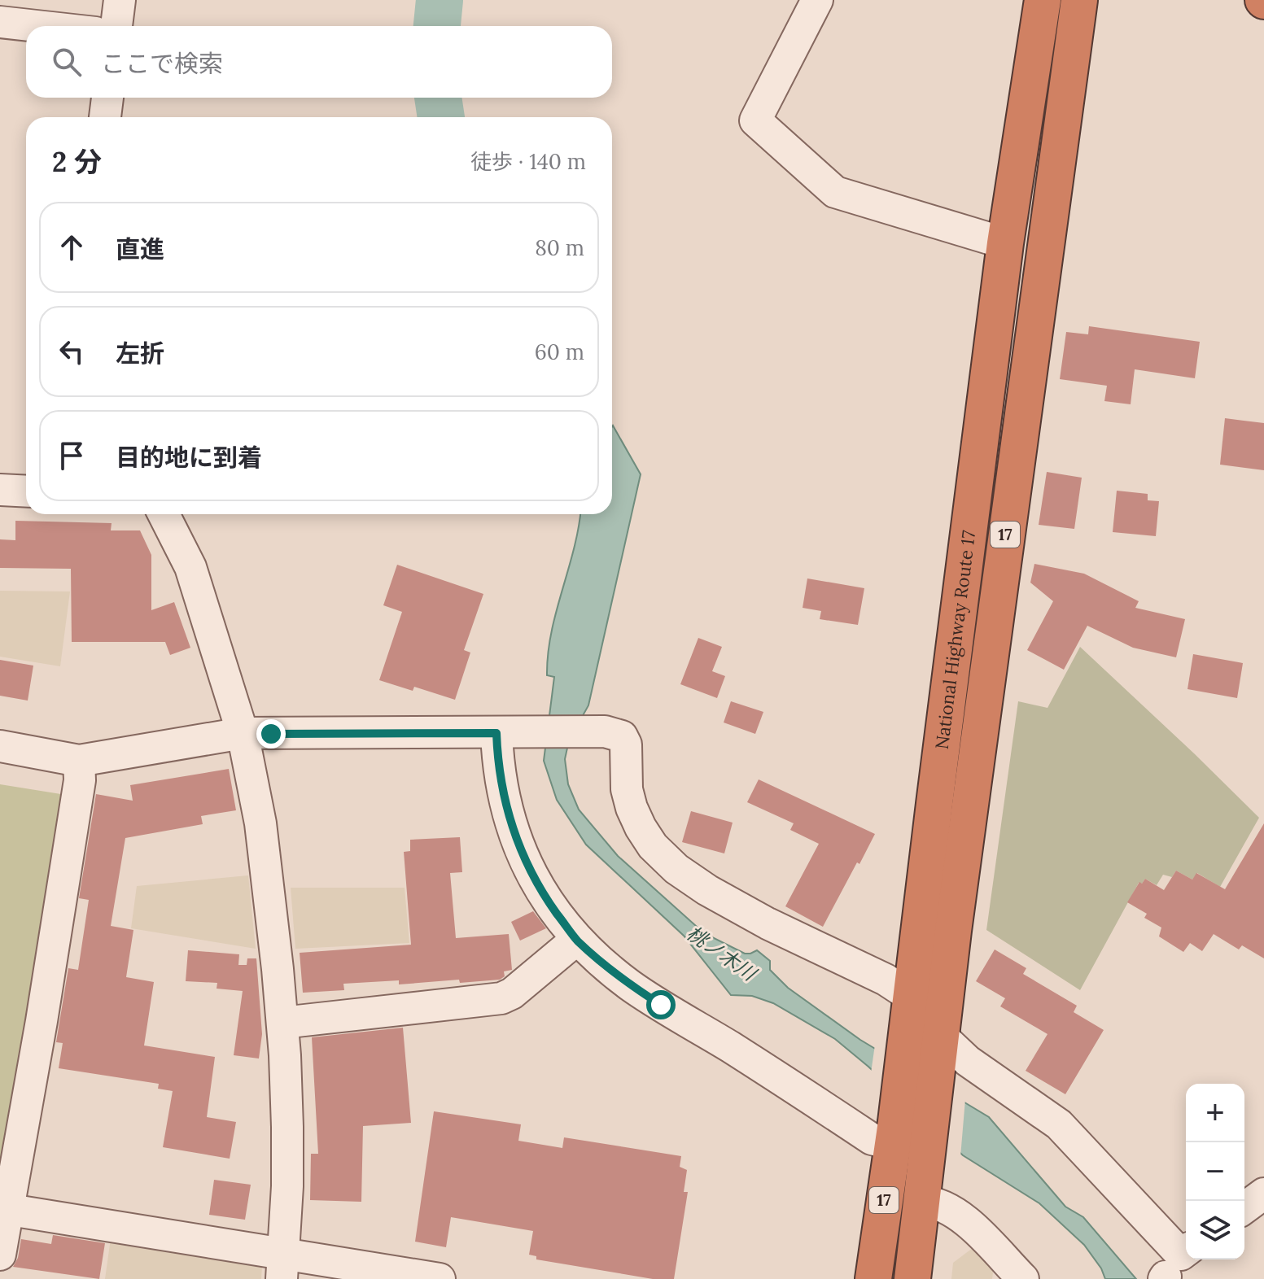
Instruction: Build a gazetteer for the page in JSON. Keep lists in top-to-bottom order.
{
  "streets": {
    "highway": ["17", "National Highway Route 17"]
  },
  "water": ["桃ノ木川"],
  "page": {
    "search": "ここで検索",
    "heading": ["2 分", "徒歩 · 140 m"],
    "list": [
      ["直進", "80 m"],
      ["左折", "60 m"],
      "目的地に到着"
    ],
    "map_buttons": ["+", "−"]
  }
}
